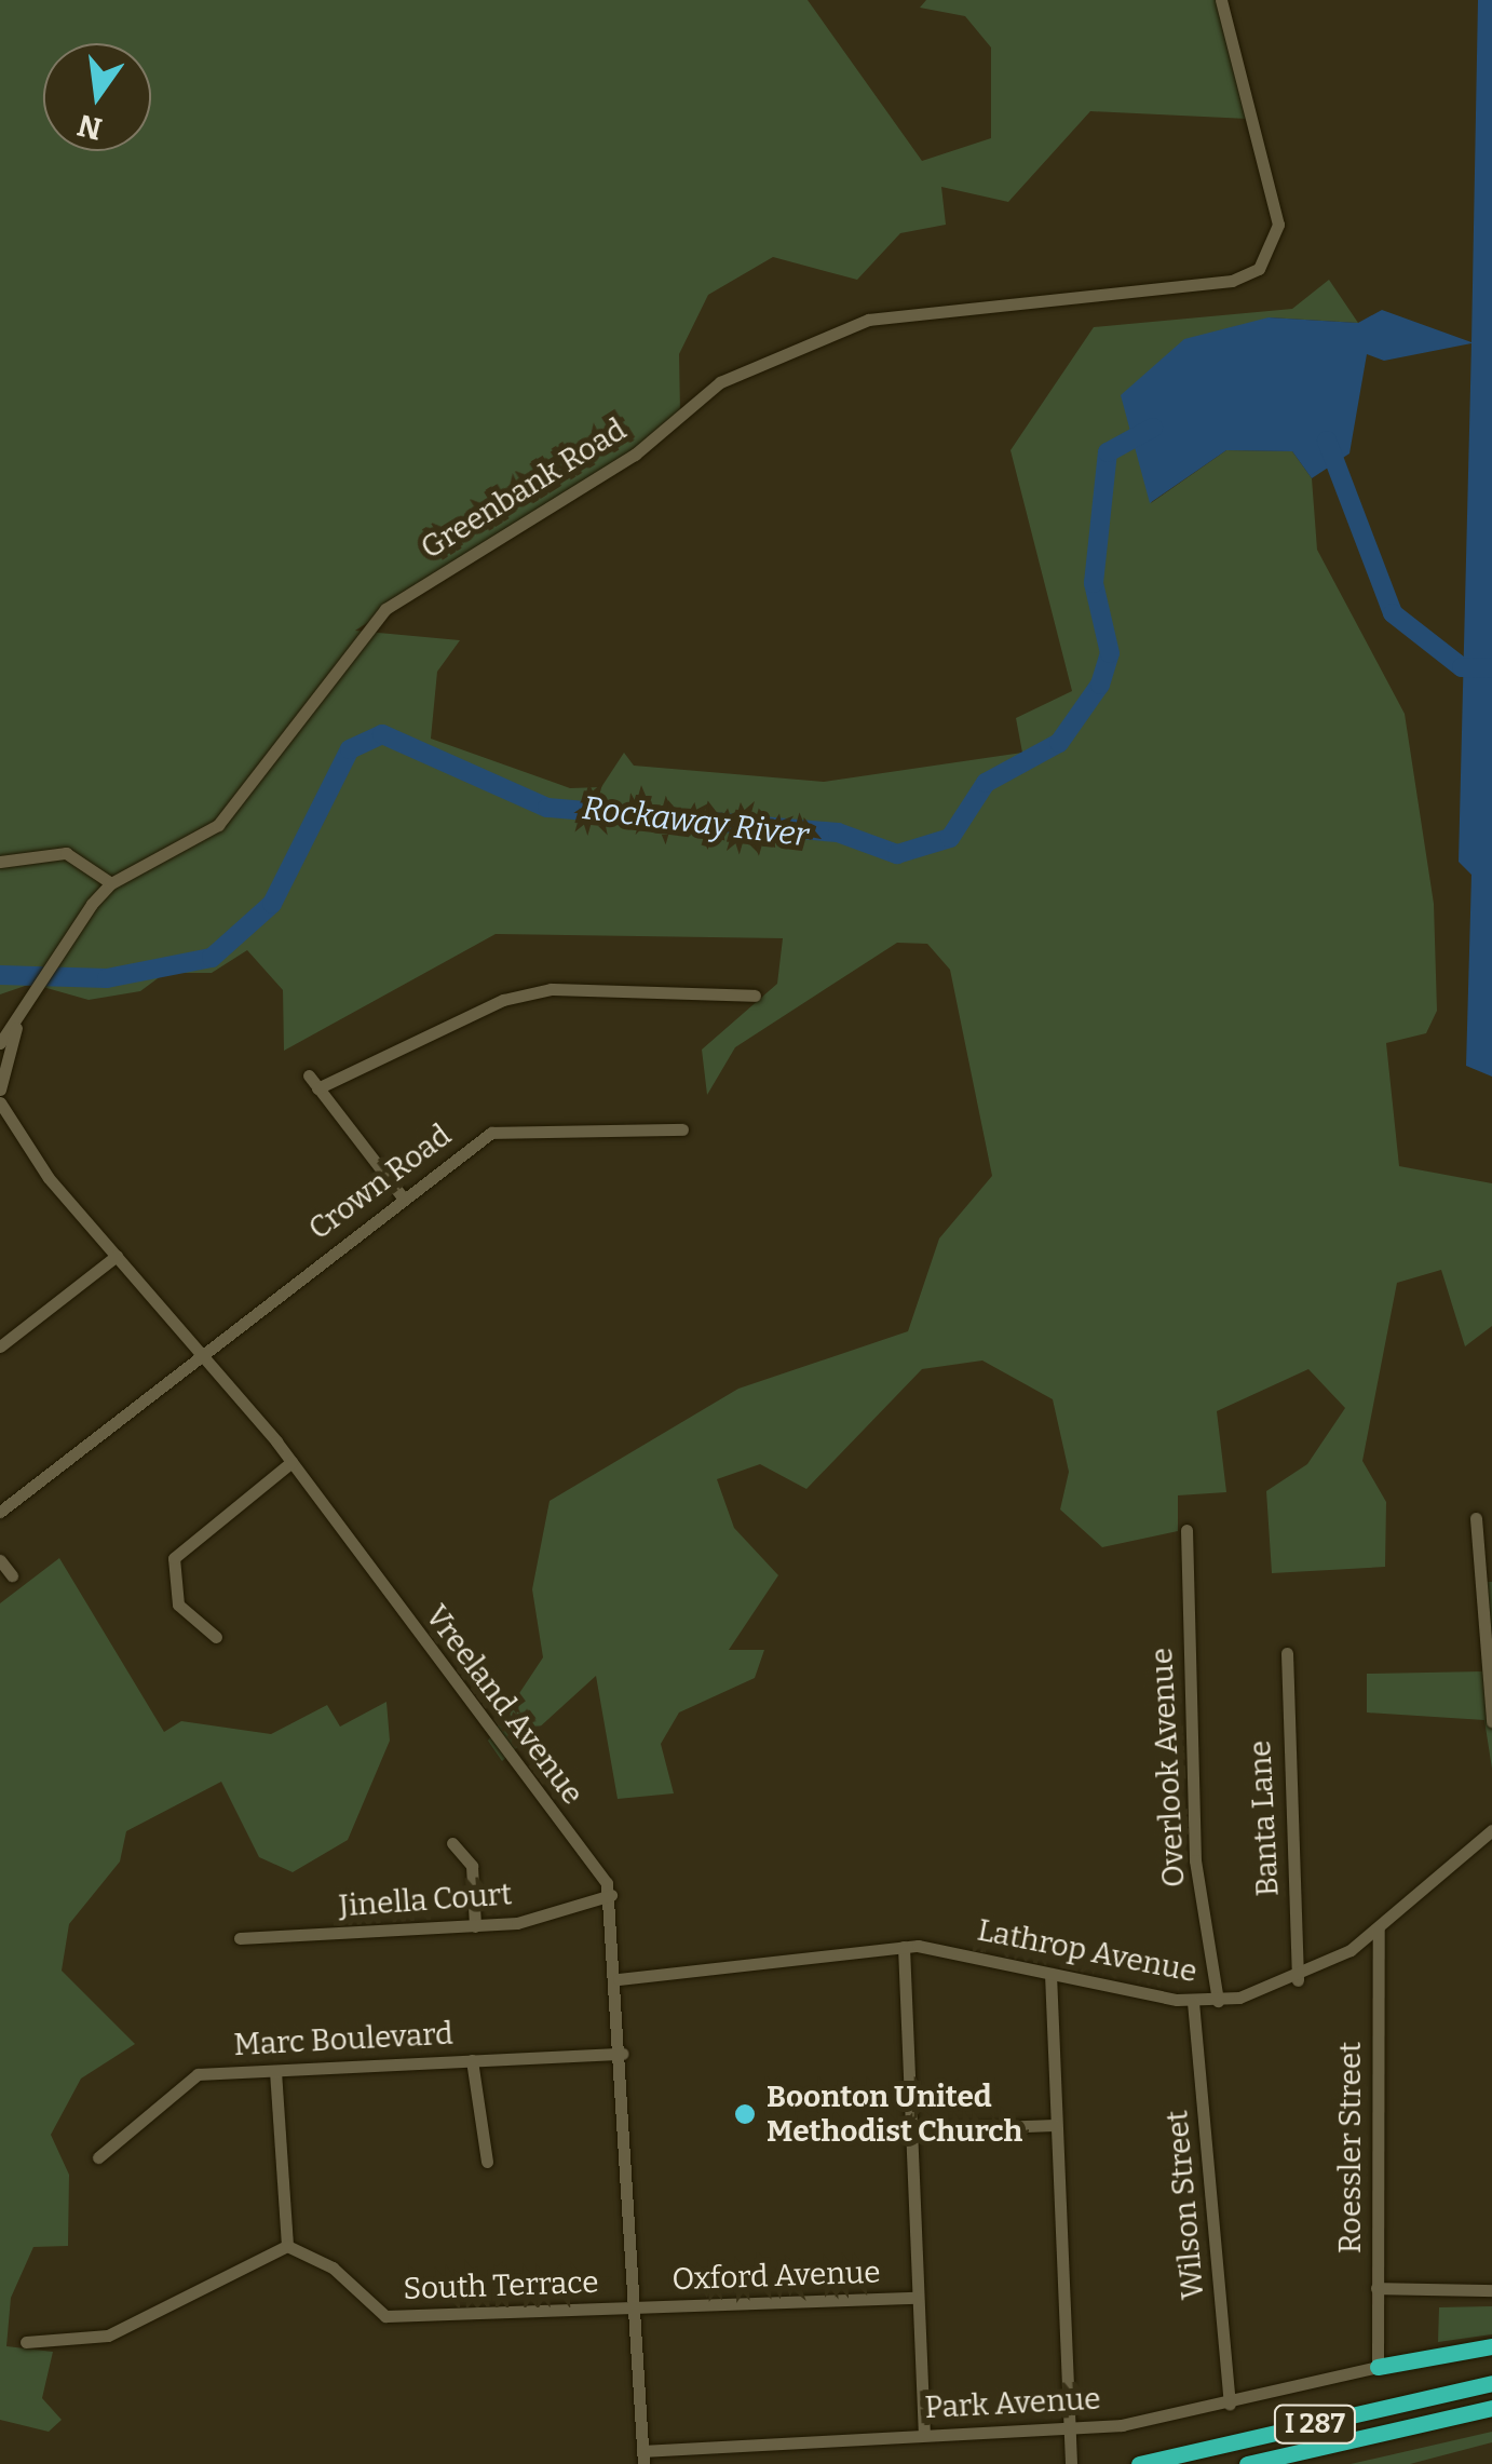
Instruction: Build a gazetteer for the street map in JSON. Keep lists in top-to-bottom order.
{
  "streets": {
    "highway": ["I 287"],
    "street": [
      "Greenbank Road",
      "Crown Road",
      "Vreeland Avenue",
      "Overlook Avenue",
      "Banta Lane",
      "Jinella Court",
      "Lathrop Avenue",
      "Marc Boulevard",
      "Roessler Street",
      "Wilson Street",
      "Oxford Avenue",
      "South Terrace",
      "Park Avenue"
    ]
  },
  "crossings": [
    ["Crown Road", "Vreeland Avenue"],
    ["Vreeland Avenue", "Jinella Court"],
    ["Overlook Avenue", "Lathrop Avenue"],
    ["Banta Lane", "Lathrop Avenue"],
    ["Lathrop Avenue", "Roessler Street"],
    ["Lathrop Avenue", "Wilson Street"],
    ["Roessler Street", "Park Avenue"],
    ["Wilson Street", "Park Avenue"],
    ["Oxford Avenue", "South Terrace"]
  ],
  "water": ["Rockaway River"],
  "places": ["Boonton United Methodist Church"],
  "north": "bottom"
}
